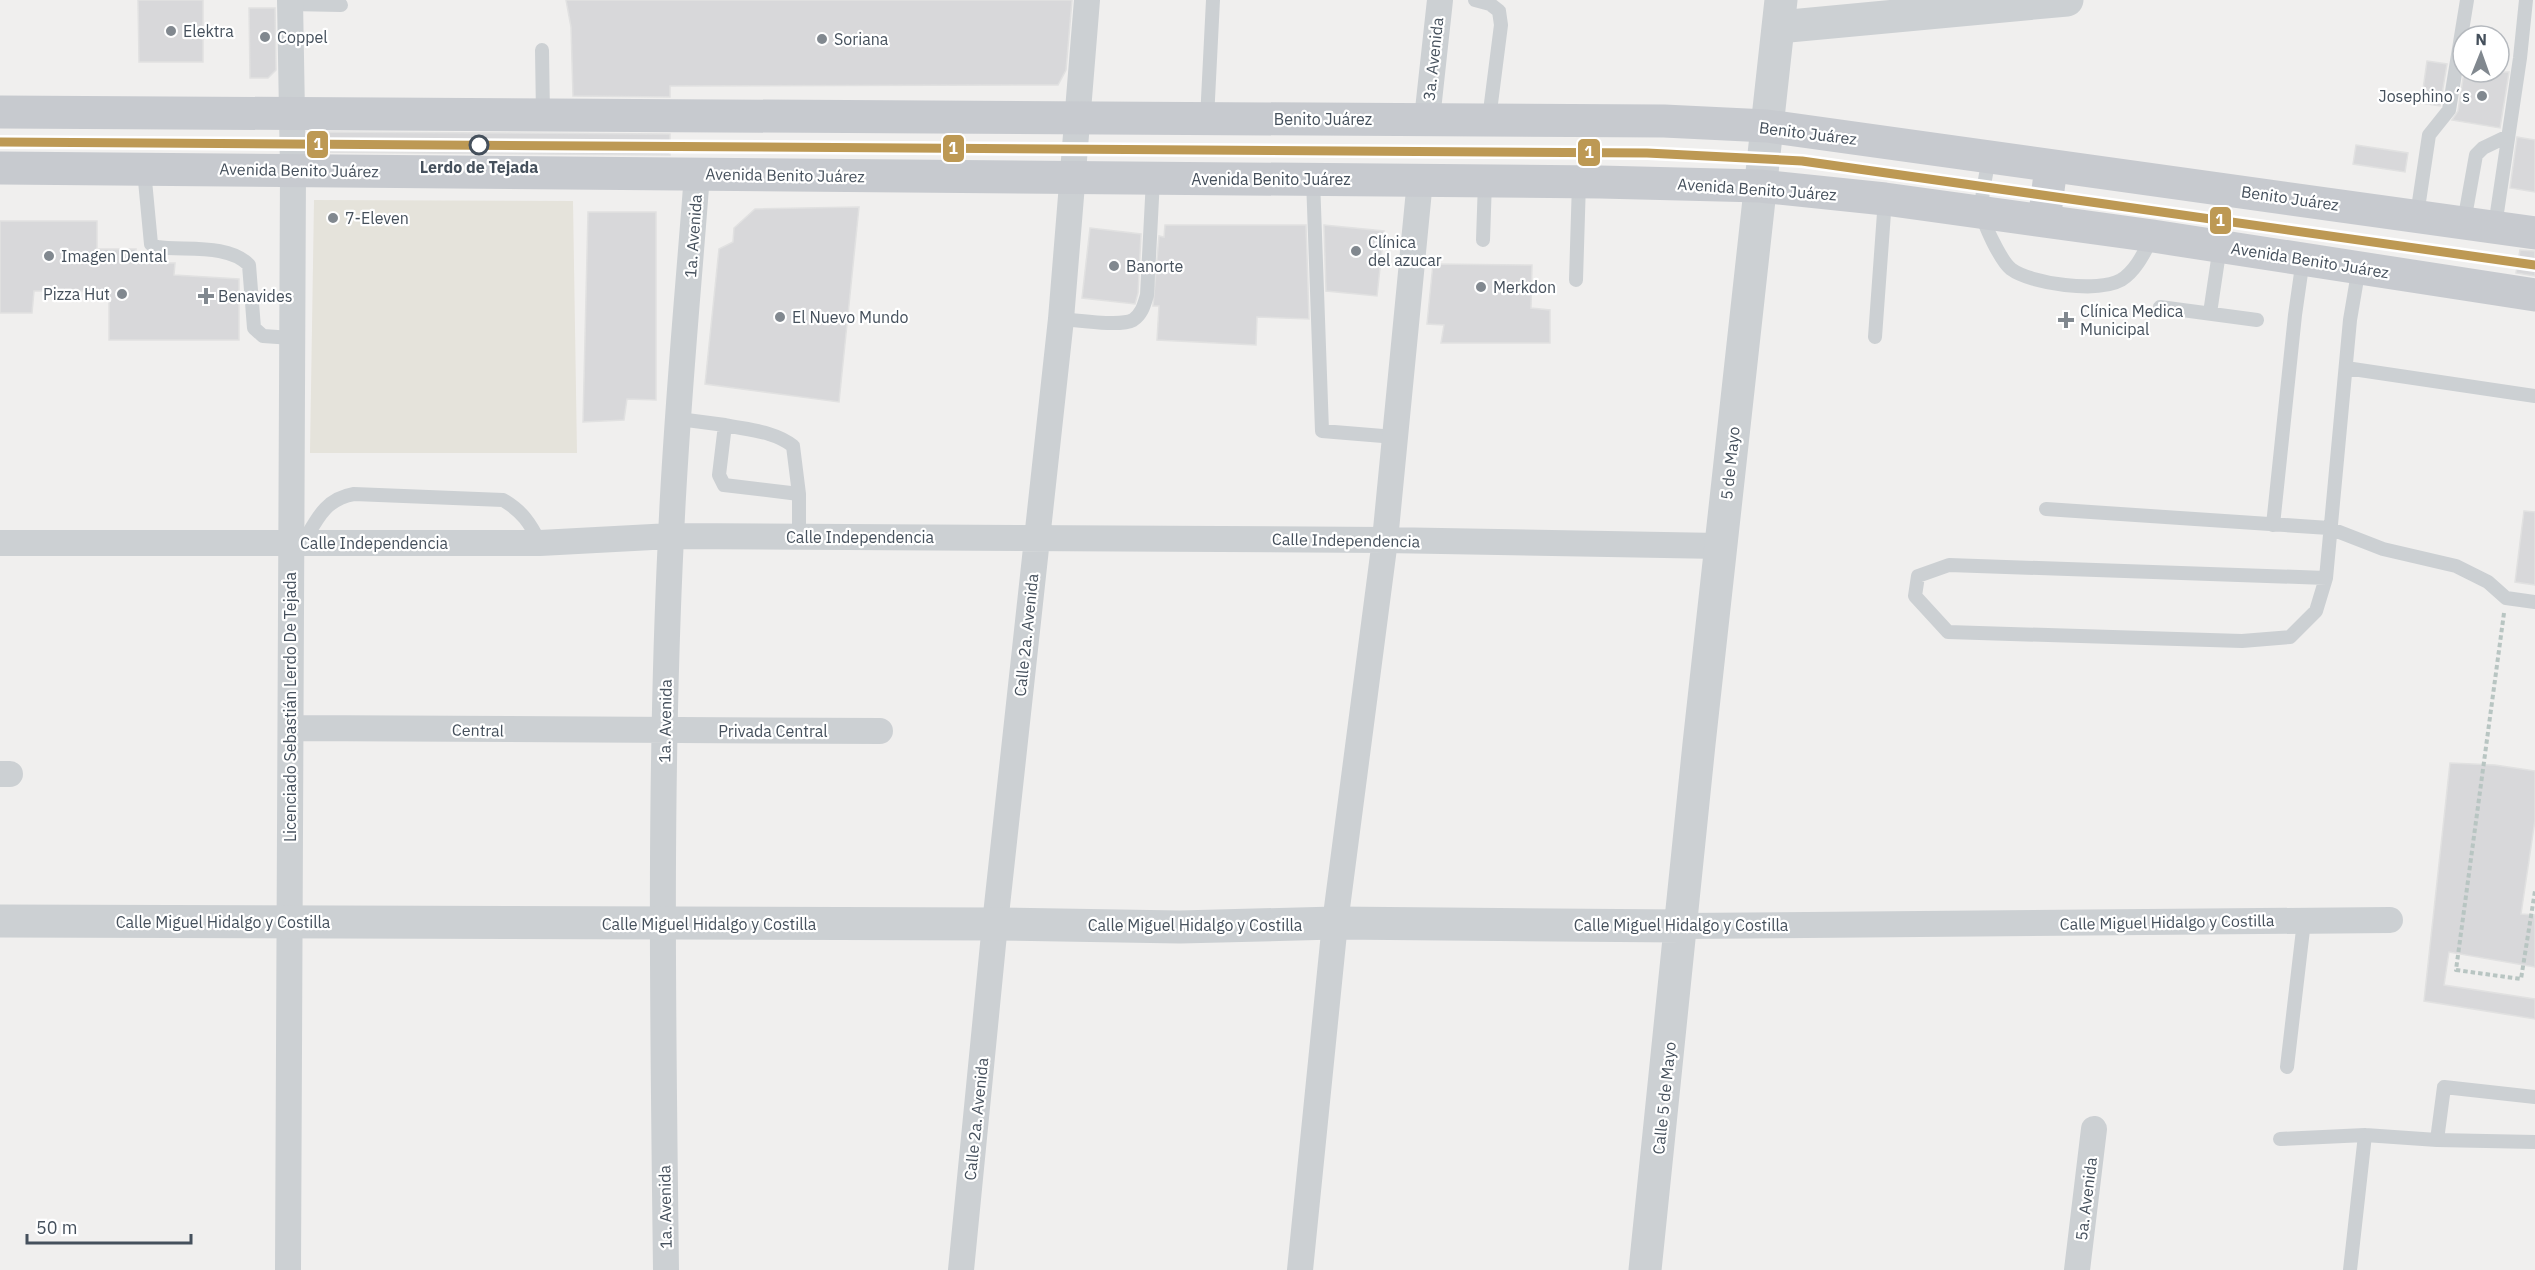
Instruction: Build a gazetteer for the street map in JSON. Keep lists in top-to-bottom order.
{
  "streets": {
    "main road": ["Benito Juárez", "Avenida Benito Juárez"],
    "street": [
      "3a. Avenida",
      "1a. Avenida",
      "5 de Mayo",
      "Calle Independencia",
      "Calle 2a. Avenida",
      "Licenciado Sebastián Lerdo De Tejada",
      "Central",
      "Privada Central",
      "Calle Miguel Hidalgo y Costilla",
      "Calle 5 de Mayo",
      "5a. Avenida"
    ]
  },
  "crossings": [
    ["3a. Avenida", "Benito Juárez"],
    ["Benito Juárez", "5 de Mayo"],
    ["Benito Juárez", "Calle 2a. Avenida"],
    ["Avenida Benito Juárez", "1a. Avenida"],
    ["Avenida Benito Juárez", "5 de Mayo"],
    ["Avenida Benito Juárez", "Calle 2a. Avenida"],
    ["Avenida Benito Juárez", "Licenciado Sebastián Lerdo De Tejada"],
    ["1a. Avenida", "Calle Independencia"],
    ["1a. Avenida", "Central"],
    ["1a. Avenida", "Privada Central"],
    ["1a. Avenida", "Calle Miguel Hidalgo y Costilla"],
    ["5 de Mayo", "Calle Independencia"],
    ["5 de Mayo", "Calle Miguel Hidalgo y Costilla"],
    ["5 de Mayo", "Calle 5 de Mayo"],
    ["Calle Independencia", "Calle 2a. Avenida"],
    ["Calle Independencia", "Licenciado Sebastián Lerdo De Tejada"],
    ["Calle 2a. Avenida", "Calle Miguel Hidalgo y Costilla"],
    ["Licenciado Sebastián Lerdo De Tejada", "Central"],
    ["Licenciado Sebastián Lerdo De Tejada", "Calle Miguel Hidalgo y Costilla"],
    ["Central", "Privada Central"],
    ["Calle Miguel Hidalgo y Costilla", "Calle 5 de Mayo"]
  ],
  "places": {
    "other": [
      "Elektra",
      "Coppel",
      "Soriana",
      "Josephino´s",
      "Lerdo de Tejada",
      "7-Eleven",
      "Clínica del azucar",
      "Imagen Dental",
      "Banorte",
      "Merkdon",
      "Pizza Hut",
      "El Nuevo Mundo"
    ],
    "health": ["Benavides", "Clínica Medica Municipal"]
  },
  "lines": ["transit line 1"],
  "scale_bar": "50 m",
  "north": "top"
}
